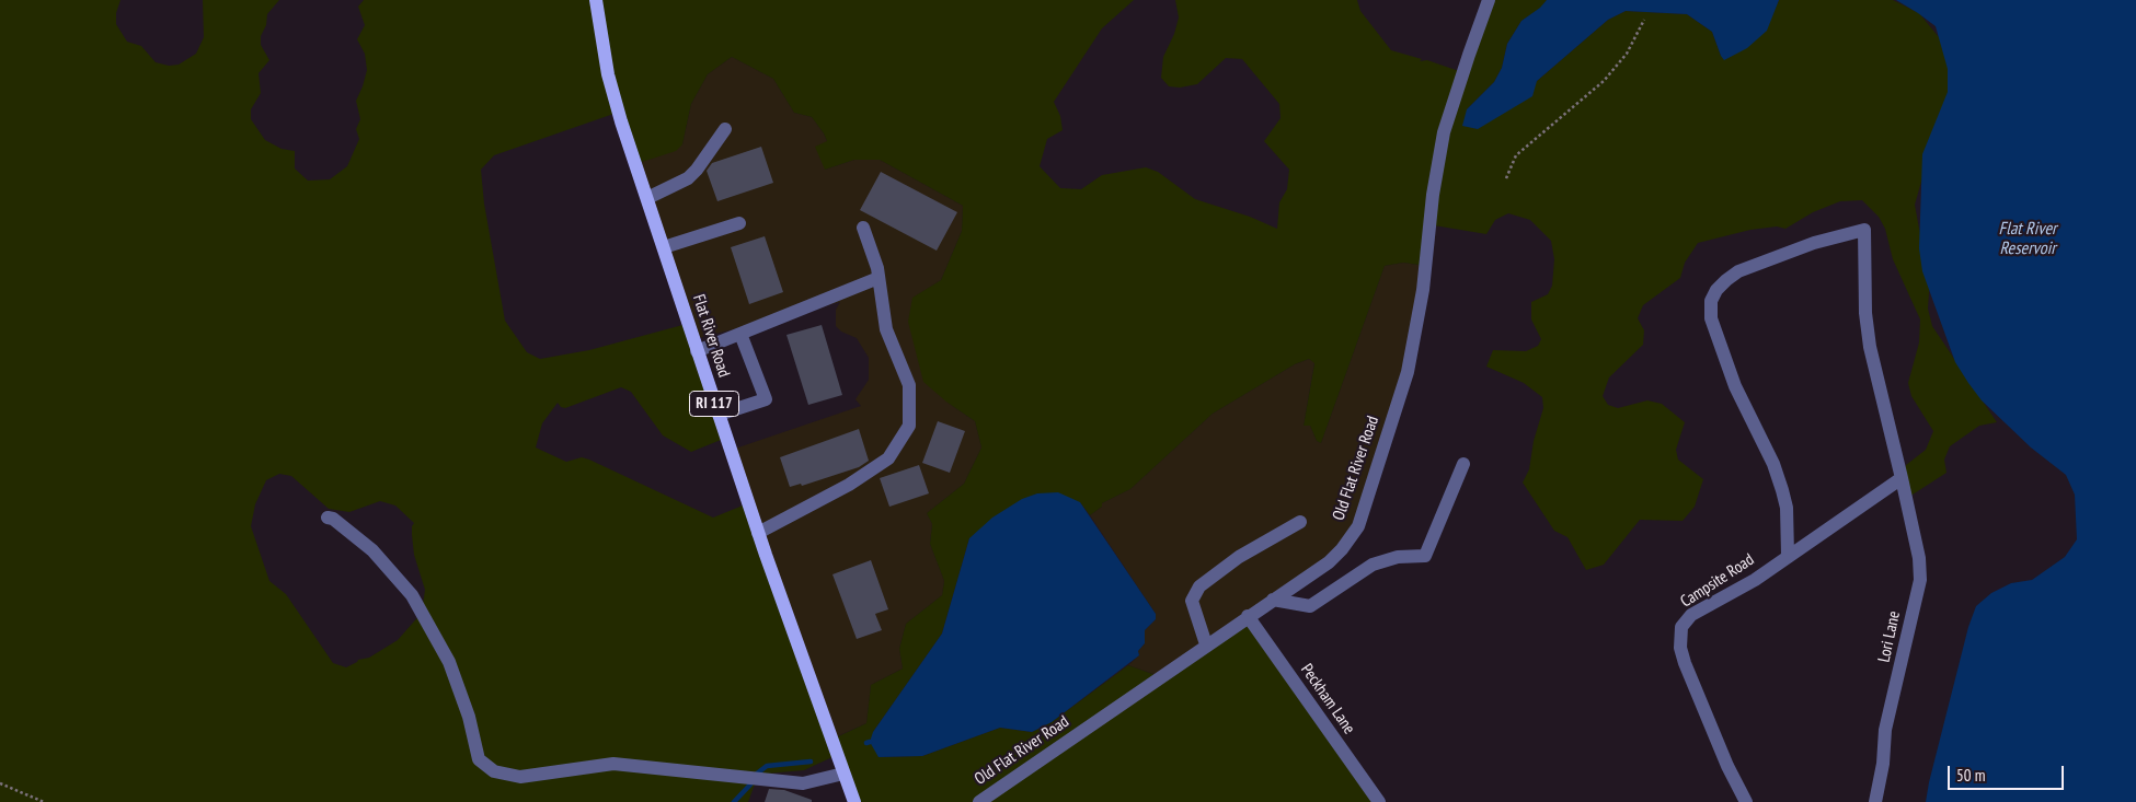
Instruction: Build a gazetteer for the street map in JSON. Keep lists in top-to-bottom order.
{
  "streets": {
    "main road": ["Flat River Road", "RI 117"],
    "street": [
      "Old Flat River Road",
      "Campsite Road",
      "Lori Lane",
      "Peckham Lane"
    ]
  },
  "crossings": [
    ["Old Flat River Road", "Peckham Lane"],
    ["Campsite Road", "Lori Lane"]
  ],
  "water": ["Flat River Reservoir"],
  "scale_bar": "50 m"
}
